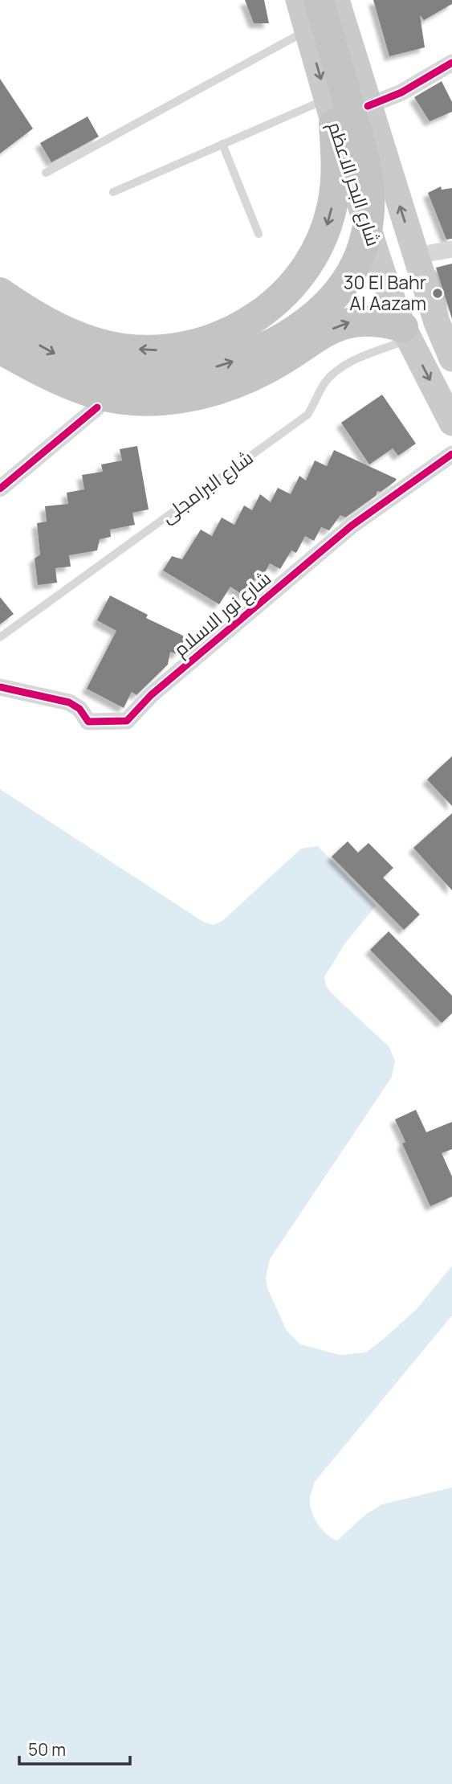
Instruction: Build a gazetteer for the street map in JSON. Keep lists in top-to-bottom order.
{
  "streets": {
    "main road": ["شارع البحر الاعظم"],
    "street": ["شارع نور الاسلام"],
    "lane": ["شارع البرامجلى"]
  },
  "crossings": [
    ["شارع البحر الاعظم", "شارع البرامجلى"]
  ],
  "places": ["30 El Bahr Al Aazam"],
  "scale_bar": "50 m"
}
